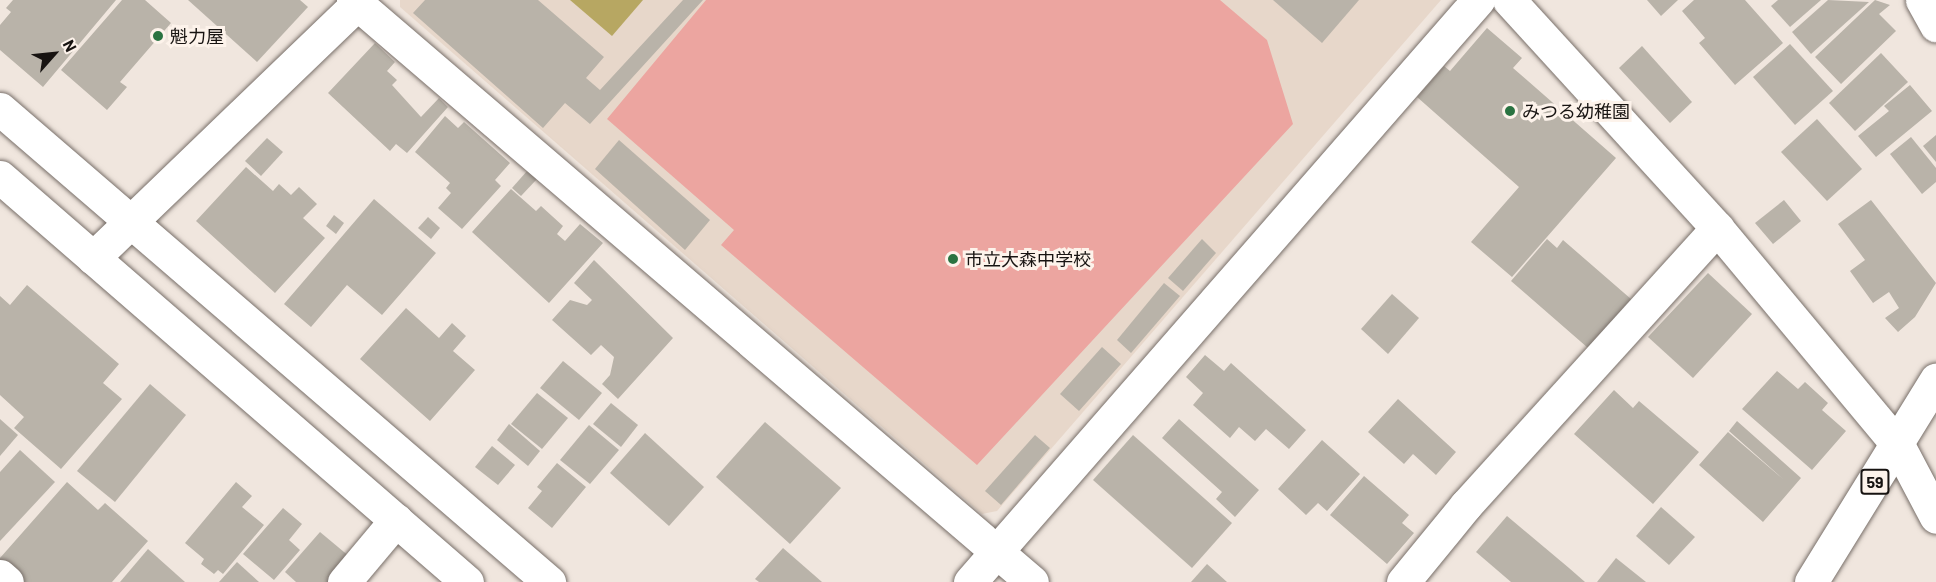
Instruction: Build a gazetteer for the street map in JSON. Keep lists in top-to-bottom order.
{
  "streets": {
    "street": ["59"]
  },
  "places": ["魁力屋", "みつる幼稚園", "市立大森中学校"],
  "north": "top right"
}
